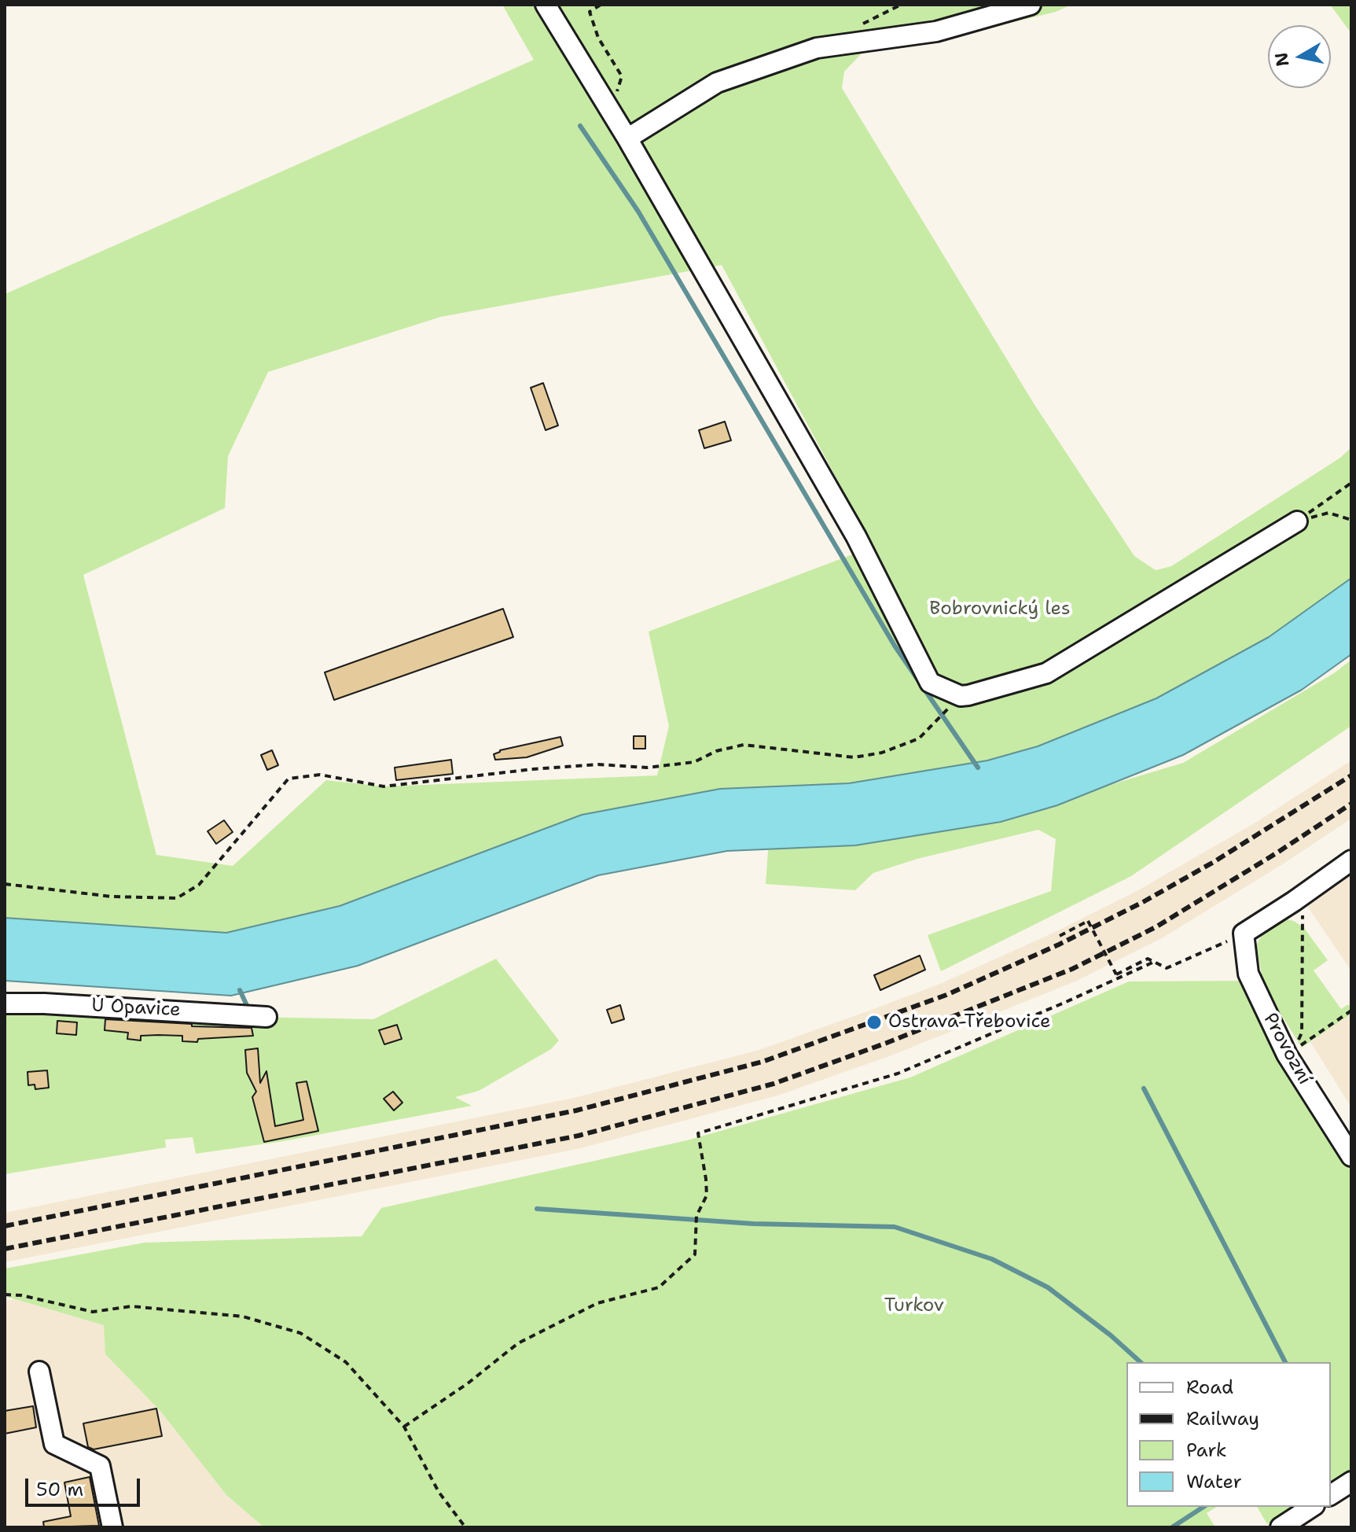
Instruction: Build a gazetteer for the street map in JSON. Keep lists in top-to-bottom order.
{
  "streets": {
    "street": ["U Opavice", "Provozní"]
  },
  "parks": ["Bobrovnický les", "Turkov"],
  "places": ["Ostrava-Třebovice"],
  "legend": [
    "Road",
    "Railway",
    "Park",
    "Water"
  ],
  "scale_bar": "50 m",
  "north": "left"
}
